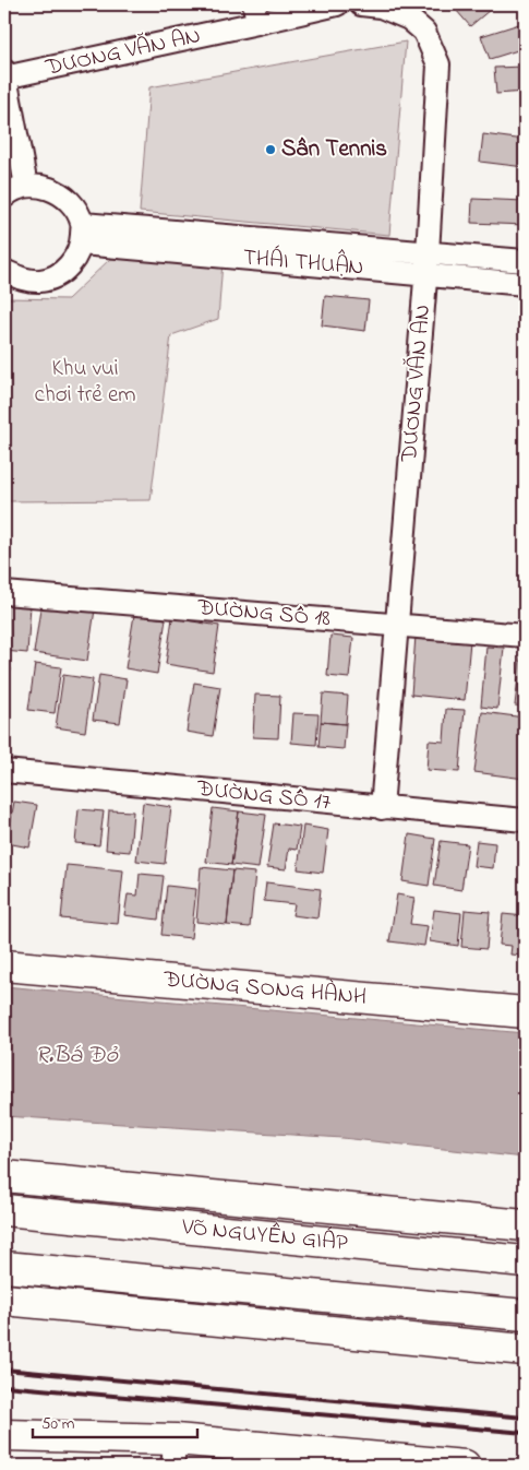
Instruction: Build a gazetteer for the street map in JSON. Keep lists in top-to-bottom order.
{
  "streets": {
    "main road": ["ĐƯỜNG SONG HÀNH", "VÕ NGUYÊN GIÁP"],
    "street": [
      "DƯƠNG VĂN AN",
      "THÁI THUẬN",
      "ĐƯỜNG SỐ 18",
      "ĐƯỜNG SỐ 17"
    ]
  },
  "crossings": [
    ["DƯƠNG VĂN AN", "THÁI THUẬN"],
    ["DƯƠNG VĂN AN", "ĐƯỜNG SỐ 18"],
    ["DƯƠNG VĂN AN", "ĐƯỜNG SỐ 17"]
  ],
  "water": ["R.Bá Đỏ"],
  "parks": ["Khu vui chơi trẻ em"],
  "places": ["Sân Tennis"],
  "scale_bar": "50 m"
}
